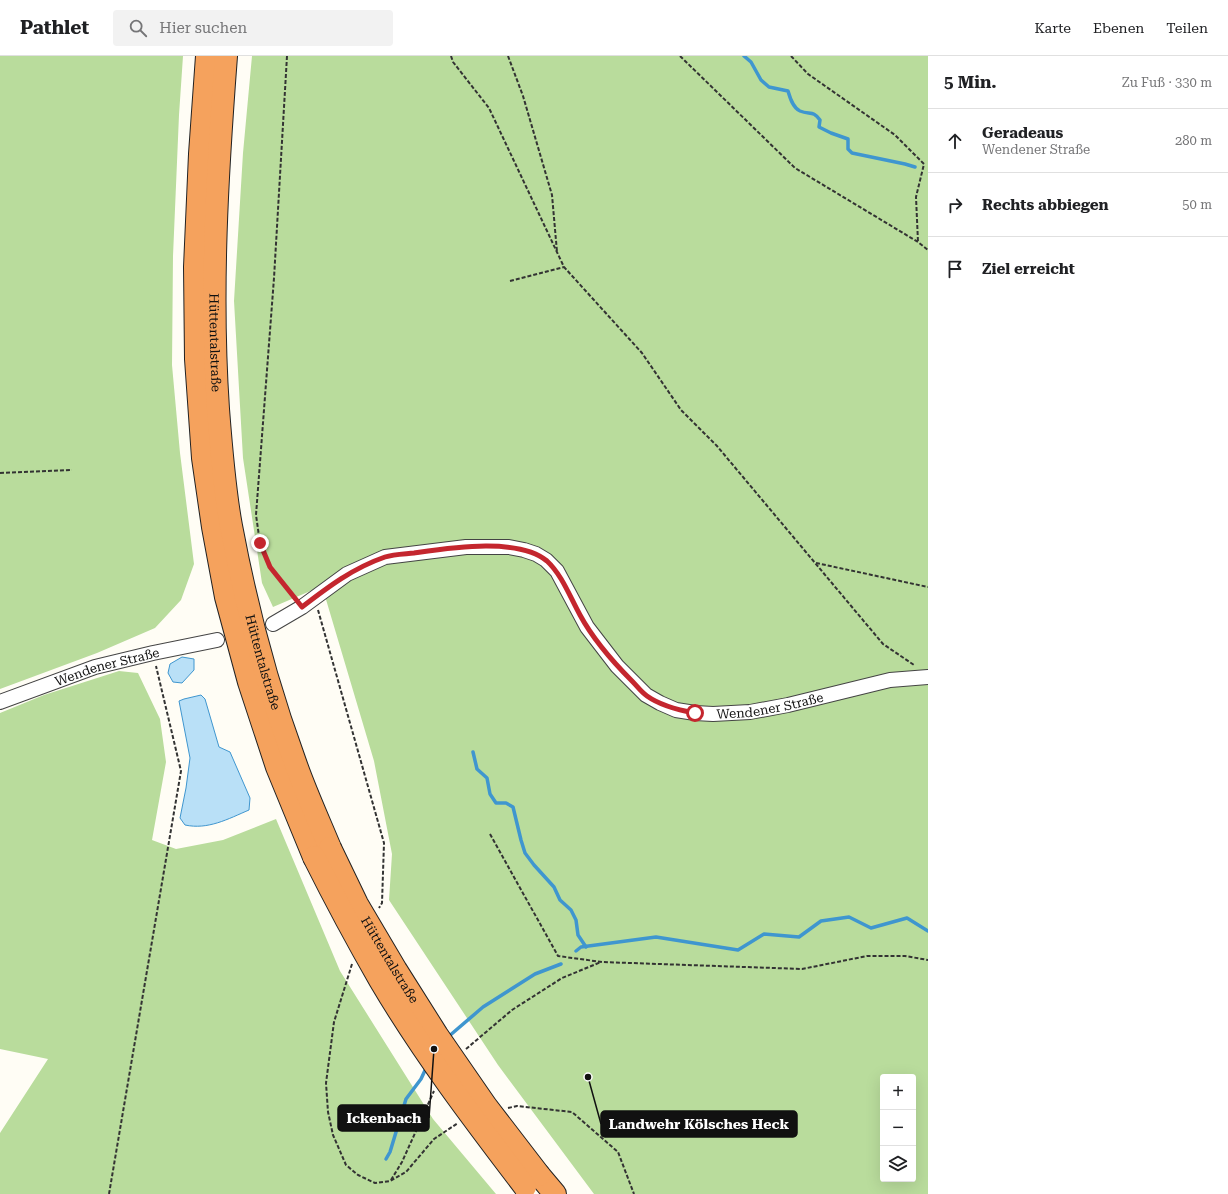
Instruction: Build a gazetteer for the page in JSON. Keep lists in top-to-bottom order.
{
  "streets": {
    "highway": ["Hüttentalstraße"],
    "street": ["Wendener Straße"]
  },
  "places": ["Ickenbach", "Landwehr Kölsches Heck"],
  "page": {
    "header": "Pathlet",
    "search": "Hier suchen",
    "nav": ["Karte", "Ebenen", "Teilen"],
    "heading": ["5 Min.", "Zu Fuß · 330 m"],
    "list": [
      ["Geradeaus", "Wendener Straße", "280 m"],
      ["Rechts abbiegen", "50 m"],
      "Ziel erreicht"
    ],
    "map_buttons": ["+", "−"]
  }
}
